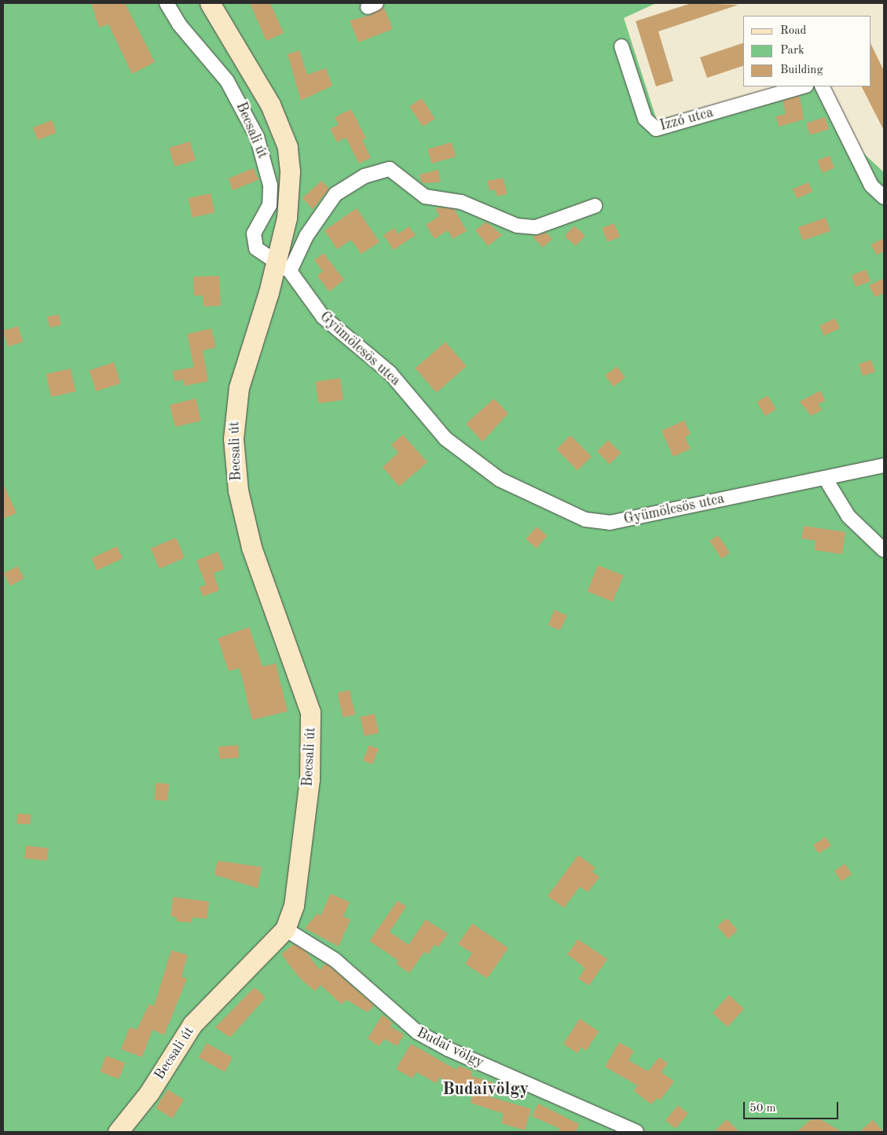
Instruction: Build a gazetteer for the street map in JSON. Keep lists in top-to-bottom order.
{
  "streets": {
    "main road": ["Becsali út"],
    "street": ["Izzó utca", "Gyümölcsös utca", "Budai völgy"]
  },
  "crossings": [
    ["Becsali út", "Gyümölcsös utca"],
    ["Becsali út", "Budai völgy"]
  ],
  "districts": ["Budaivölgy"],
  "legend": ["Road", "Park", "Building"],
  "scale_bar": "50 m"
}
